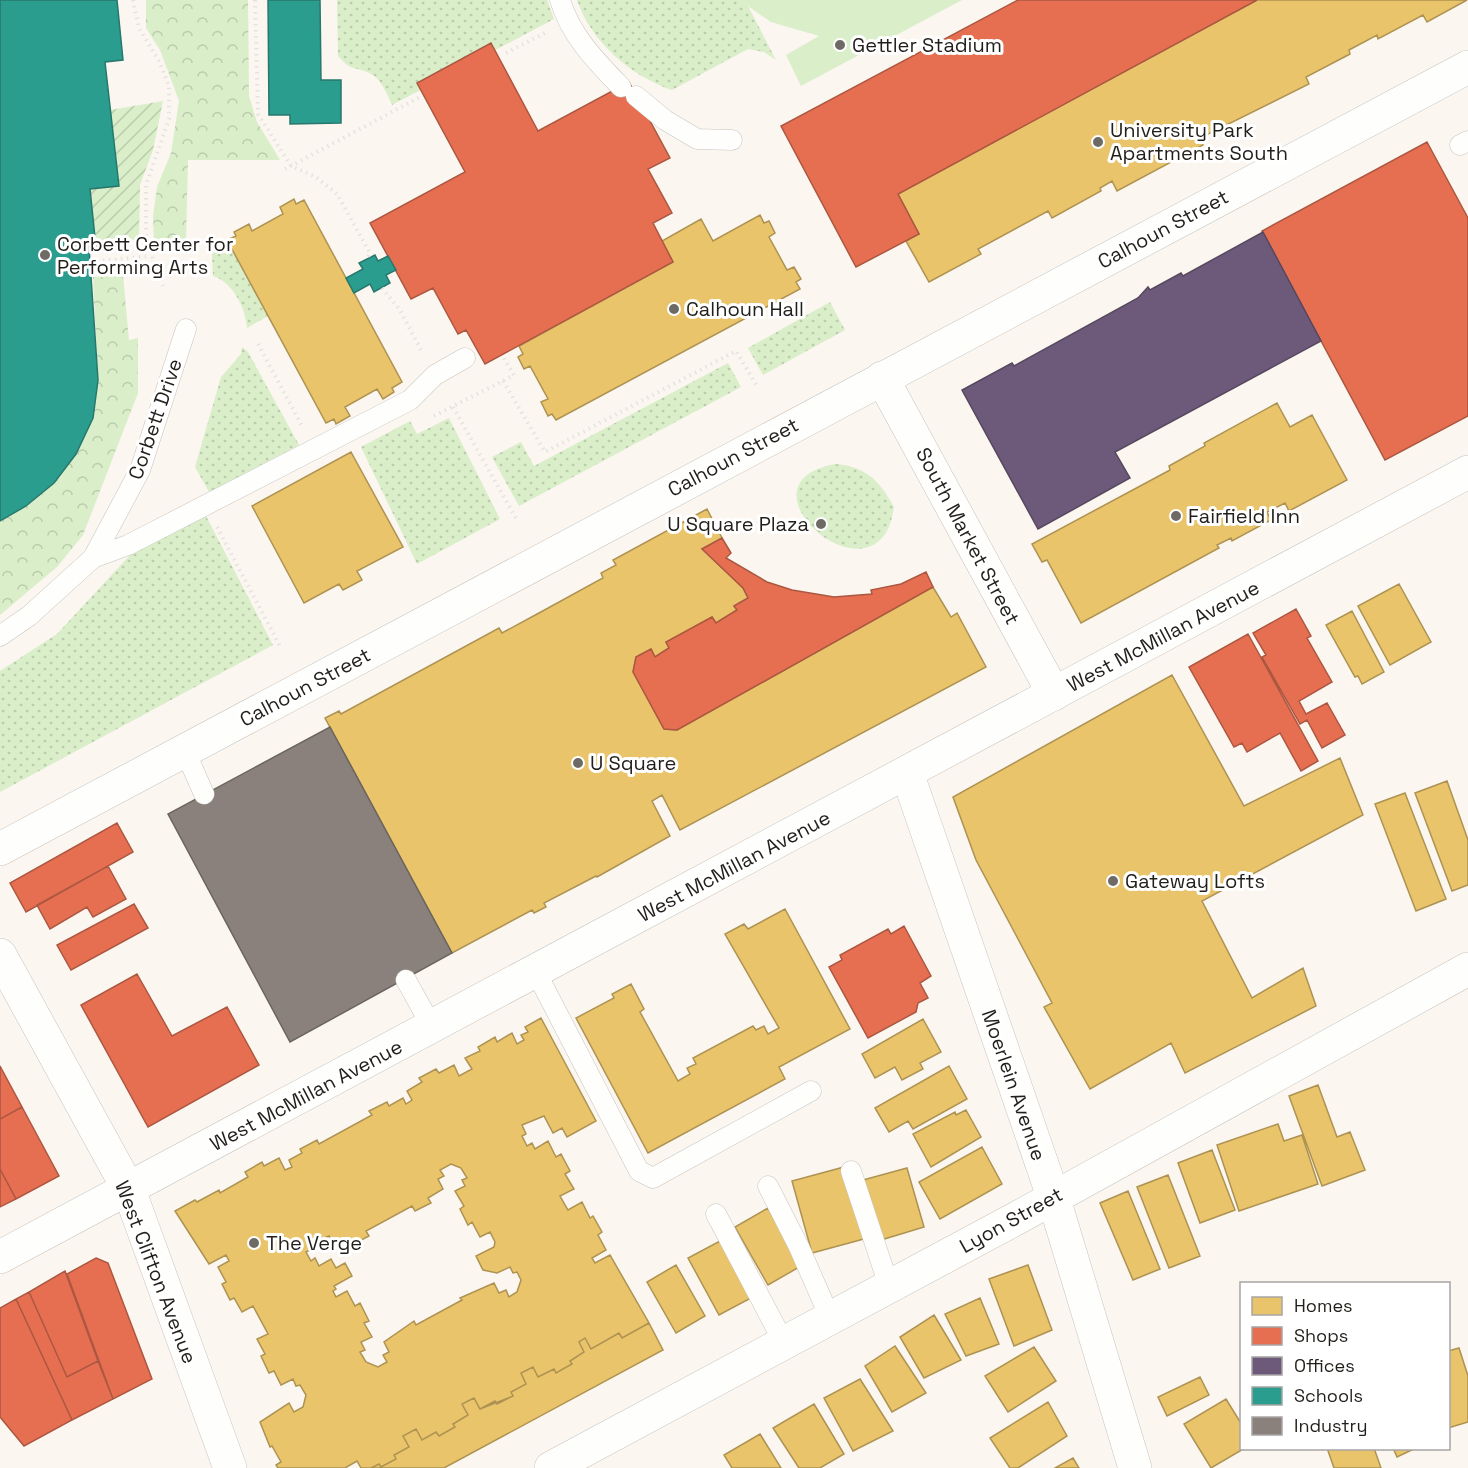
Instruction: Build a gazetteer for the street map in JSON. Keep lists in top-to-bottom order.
{
  "streets": {
    "main road": [
      "Calhoun Street",
      "South Market Street",
      "West McMillan Avenue",
      "Moerlein Avenue",
      "Lyon Street",
      "West Clifton Avenue"
    ],
    "lane": ["Corbett Drive"]
  },
  "crossings": [
    ["Calhoun Street", "South Market Street"],
    ["South Market Street", "West McMillan Avenue"],
    ["West McMillan Avenue", "Moerlein Avenue"],
    ["West McMillan Avenue", "West Clifton Avenue"],
    ["Moerlein Avenue", "Lyon Street"]
  ],
  "places": [
    "Gettler Stadium",
    "University Park Apartments South",
    "Corbett Center for Performing Arts",
    "Calhoun Hall",
    "Fairfield Inn",
    "U Square Plaza",
    "U Square",
    "Gateway Lofts",
    "The Verge"
  ],
  "legend": [
    "Homes",
    "Shops",
    "Offices",
    "Schools",
    "Industry"
  ]
}
